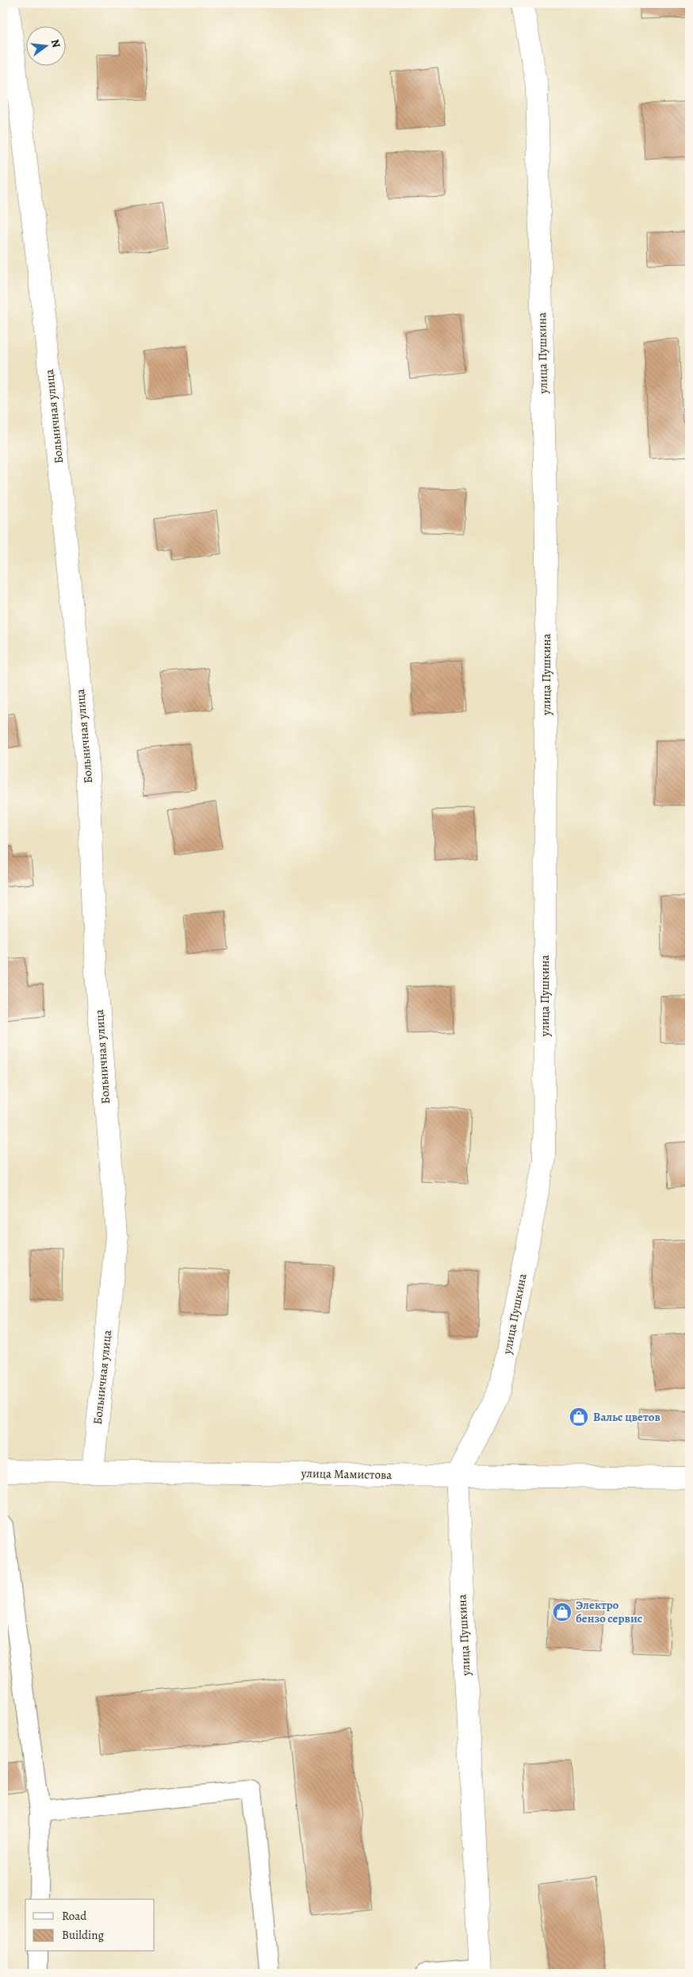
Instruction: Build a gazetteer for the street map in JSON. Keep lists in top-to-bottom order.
{
  "streets": {
    "street": ["улица Пушкина", "Больничная улица", "улица Мамистова"]
  },
  "crossings": [
    ["улица Пушкина", "улица Мамистова"],
    ["Больничная улица", "улица Мамистова"]
  ],
  "places": {
    "shop": ["Вальс цветов", "Электро бензо сервис"]
  },
  "legend": ["Road", "Building"],
  "north": "right"
}
